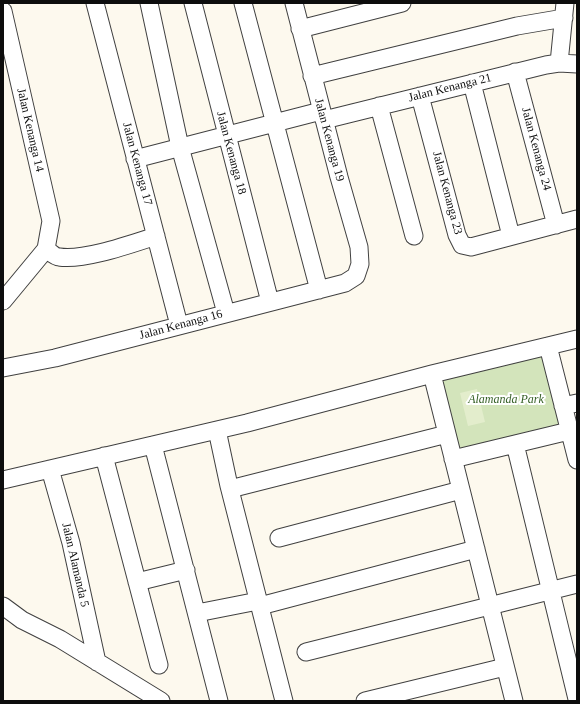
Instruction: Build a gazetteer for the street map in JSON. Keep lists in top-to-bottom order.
{
  "streets": {
    "street": [
      "Jalan Kenanga 21",
      "Jalan Kenanga 14",
      "Jalan Kenanga 19",
      "Jalan Kenanga 24",
      "Jalan Kenanga 18",
      "Jalan Kenanga 17",
      "Jalan Kenanga 23",
      "Jalan Kenanga 16",
      "Jalan Alamanda 5"
    ]
  },
  "crossings": [
    ["Jalan Kenanga 21", "Jalan Kenanga 19"],
    ["Jalan Kenanga 21", "Jalan Kenanga 24"],
    ["Jalan Kenanga 21", "Jalan Kenanga 18"],
    ["Jalan Kenanga 21", "Jalan Kenanga 17"],
    ["Jalan Kenanga 21", "Jalan Kenanga 23"],
    ["Jalan Kenanga 19", "Jalan Kenanga 16"],
    ["Jalan Kenanga 24", "Jalan Kenanga 23"],
    ["Jalan Kenanga 18", "Jalan Kenanga 16"],
    ["Jalan Kenanga 17", "Jalan Kenanga 16"]
  ],
  "parks": ["Alamanda Park"]
}
